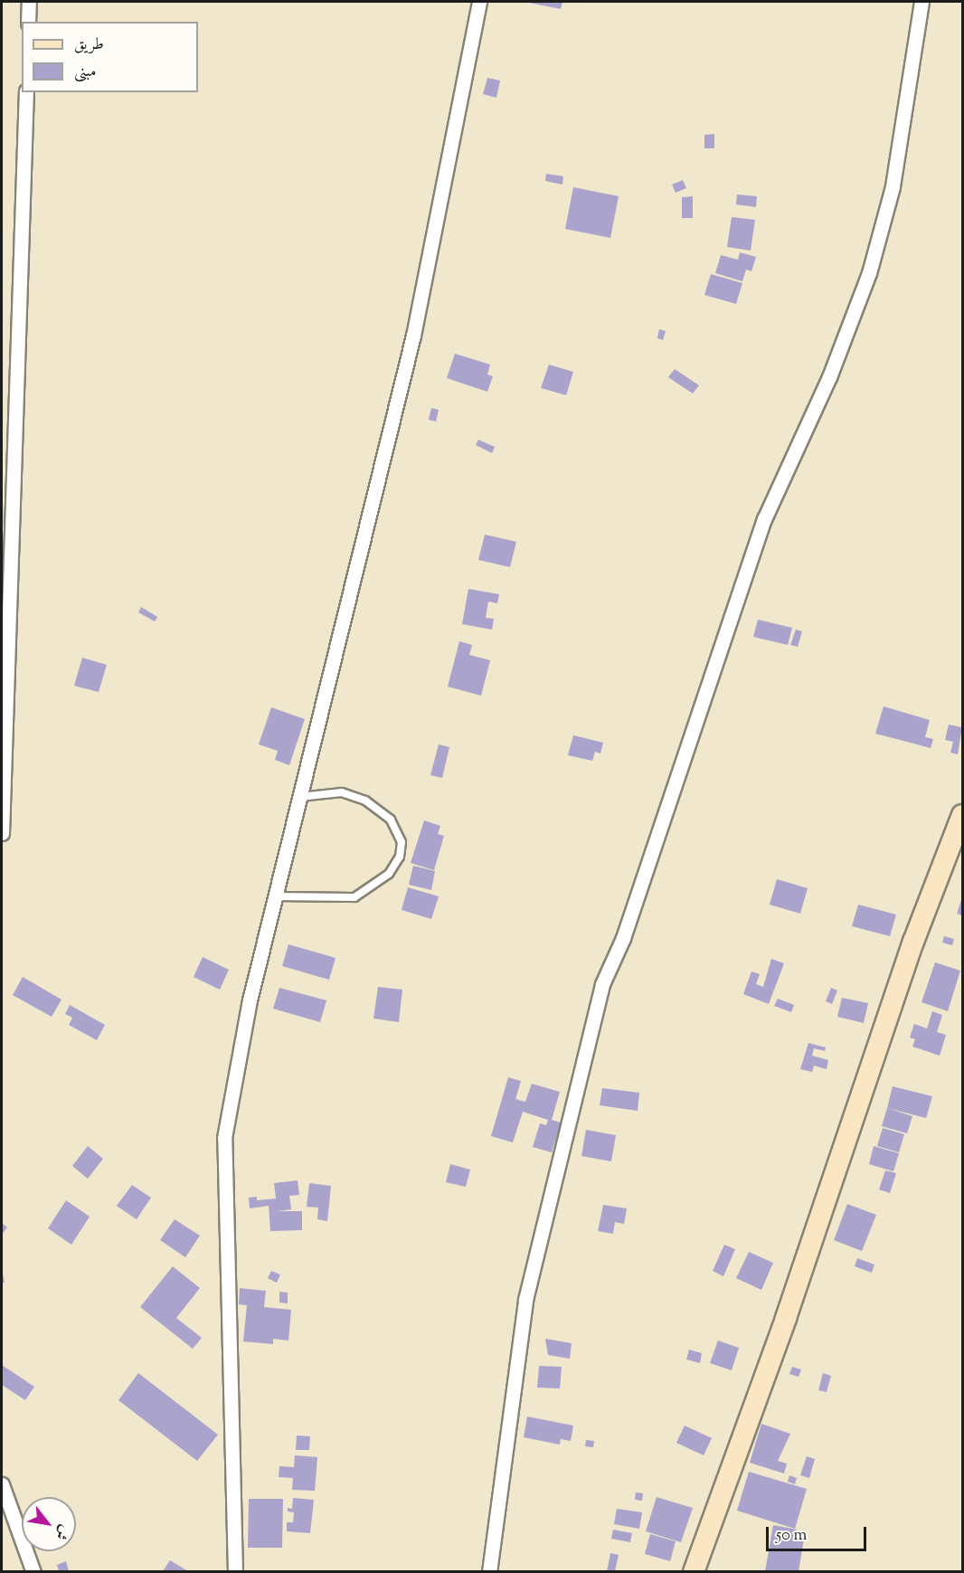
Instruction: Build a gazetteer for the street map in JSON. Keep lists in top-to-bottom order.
{
  "legend": ["طريق", "مبنى"],
  "scale_bar": "50 m",
  "north": "bottom right"
}
